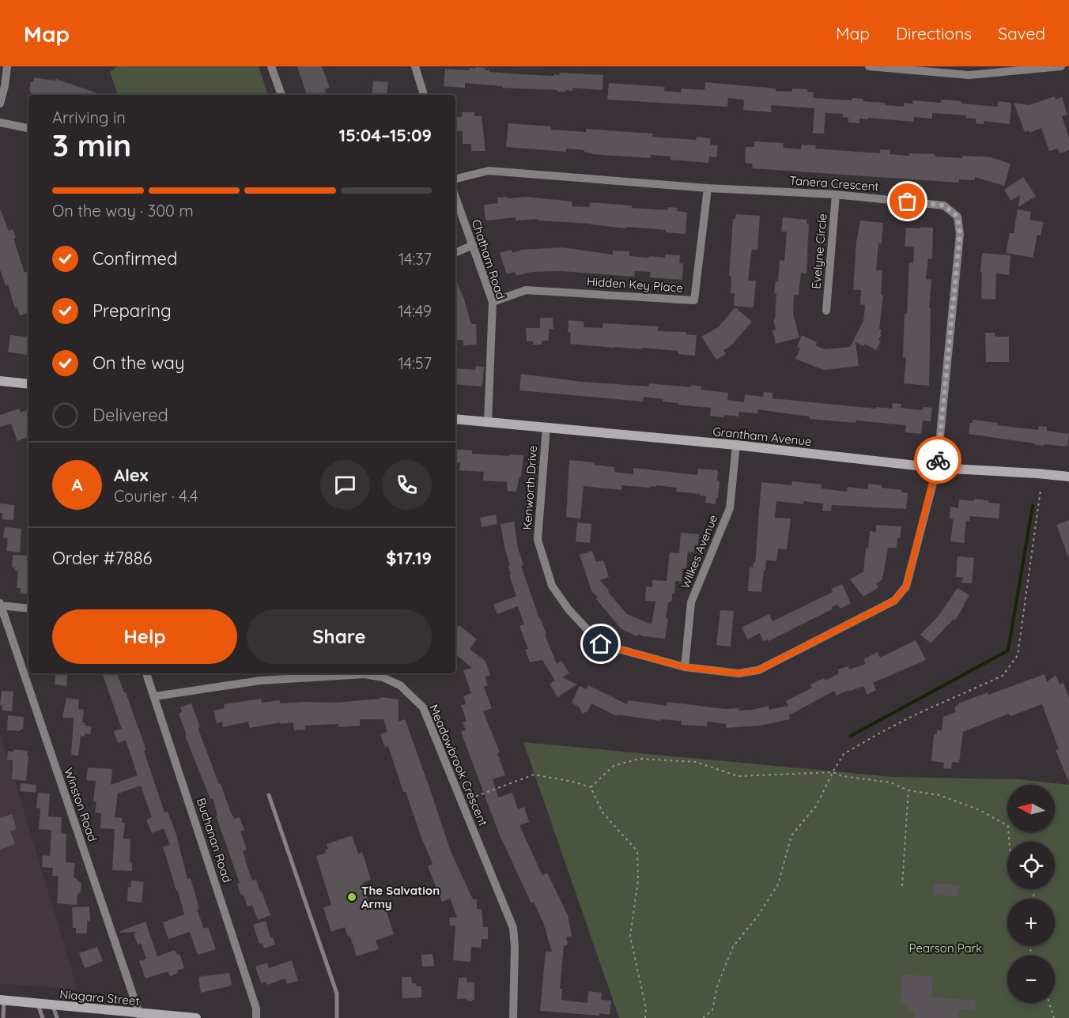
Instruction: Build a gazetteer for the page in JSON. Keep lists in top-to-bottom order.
{
  "streets": {
    "street": [
      "Tanera Crescent",
      "Evelyne Circle",
      "Chatham Road",
      "Hidden Key Place",
      "Grantham Avenue",
      "Kenworth Drive",
      "Wilkes Avenue",
      "Meadowbrook Crescent",
      "Winston Road",
      "Buchanan Road",
      "Niagara Street"
    ]
  },
  "crossings": [
    ["Tanera Crescent", "Evelyne Circle"],
    ["Tanera Crescent", "Hidden Key Place"],
    ["Tanera Crescent", "Grantham Avenue"],
    ["Tanera Crescent", "Kenworth Drive"],
    ["Chatham Road", "Hidden Key Place"],
    ["Chatham Road", "Grantham Avenue"],
    ["Grantham Avenue", "Kenworth Drive"],
    ["Grantham Avenue", "Wilkes Avenue"],
    ["Kenworth Drive", "Wilkes Avenue"],
    ["Meadowbrook Crescent", "Buchanan Road"],
    ["Winston Road", "Niagara Street"]
  ],
  "parks": ["Pearson Park"],
  "places": ["The Salvation Army"],
  "north": "left",
  "page": {
    "header": "Map",
    "nav": ["Map", "Directions", "Saved"],
    "heading": ["3 min", "Arriving in", "15:04–15:09"],
    "panel": [
      "Alex",
      "Courier · 4.4",
      "Order #7886",
      "$17.19"
    ],
    "bar": "On the way · 300 m",
    "list": [
      ["Confirmed", "14:37"],
      ["Preparing", "14:49"],
      ["On the way", "14:57"],
      "Delivered"
    ],
    "round": "A",
    "buttons": ["Help", "Share"],
    "map_buttons": ["+", "−"]
  }
}
